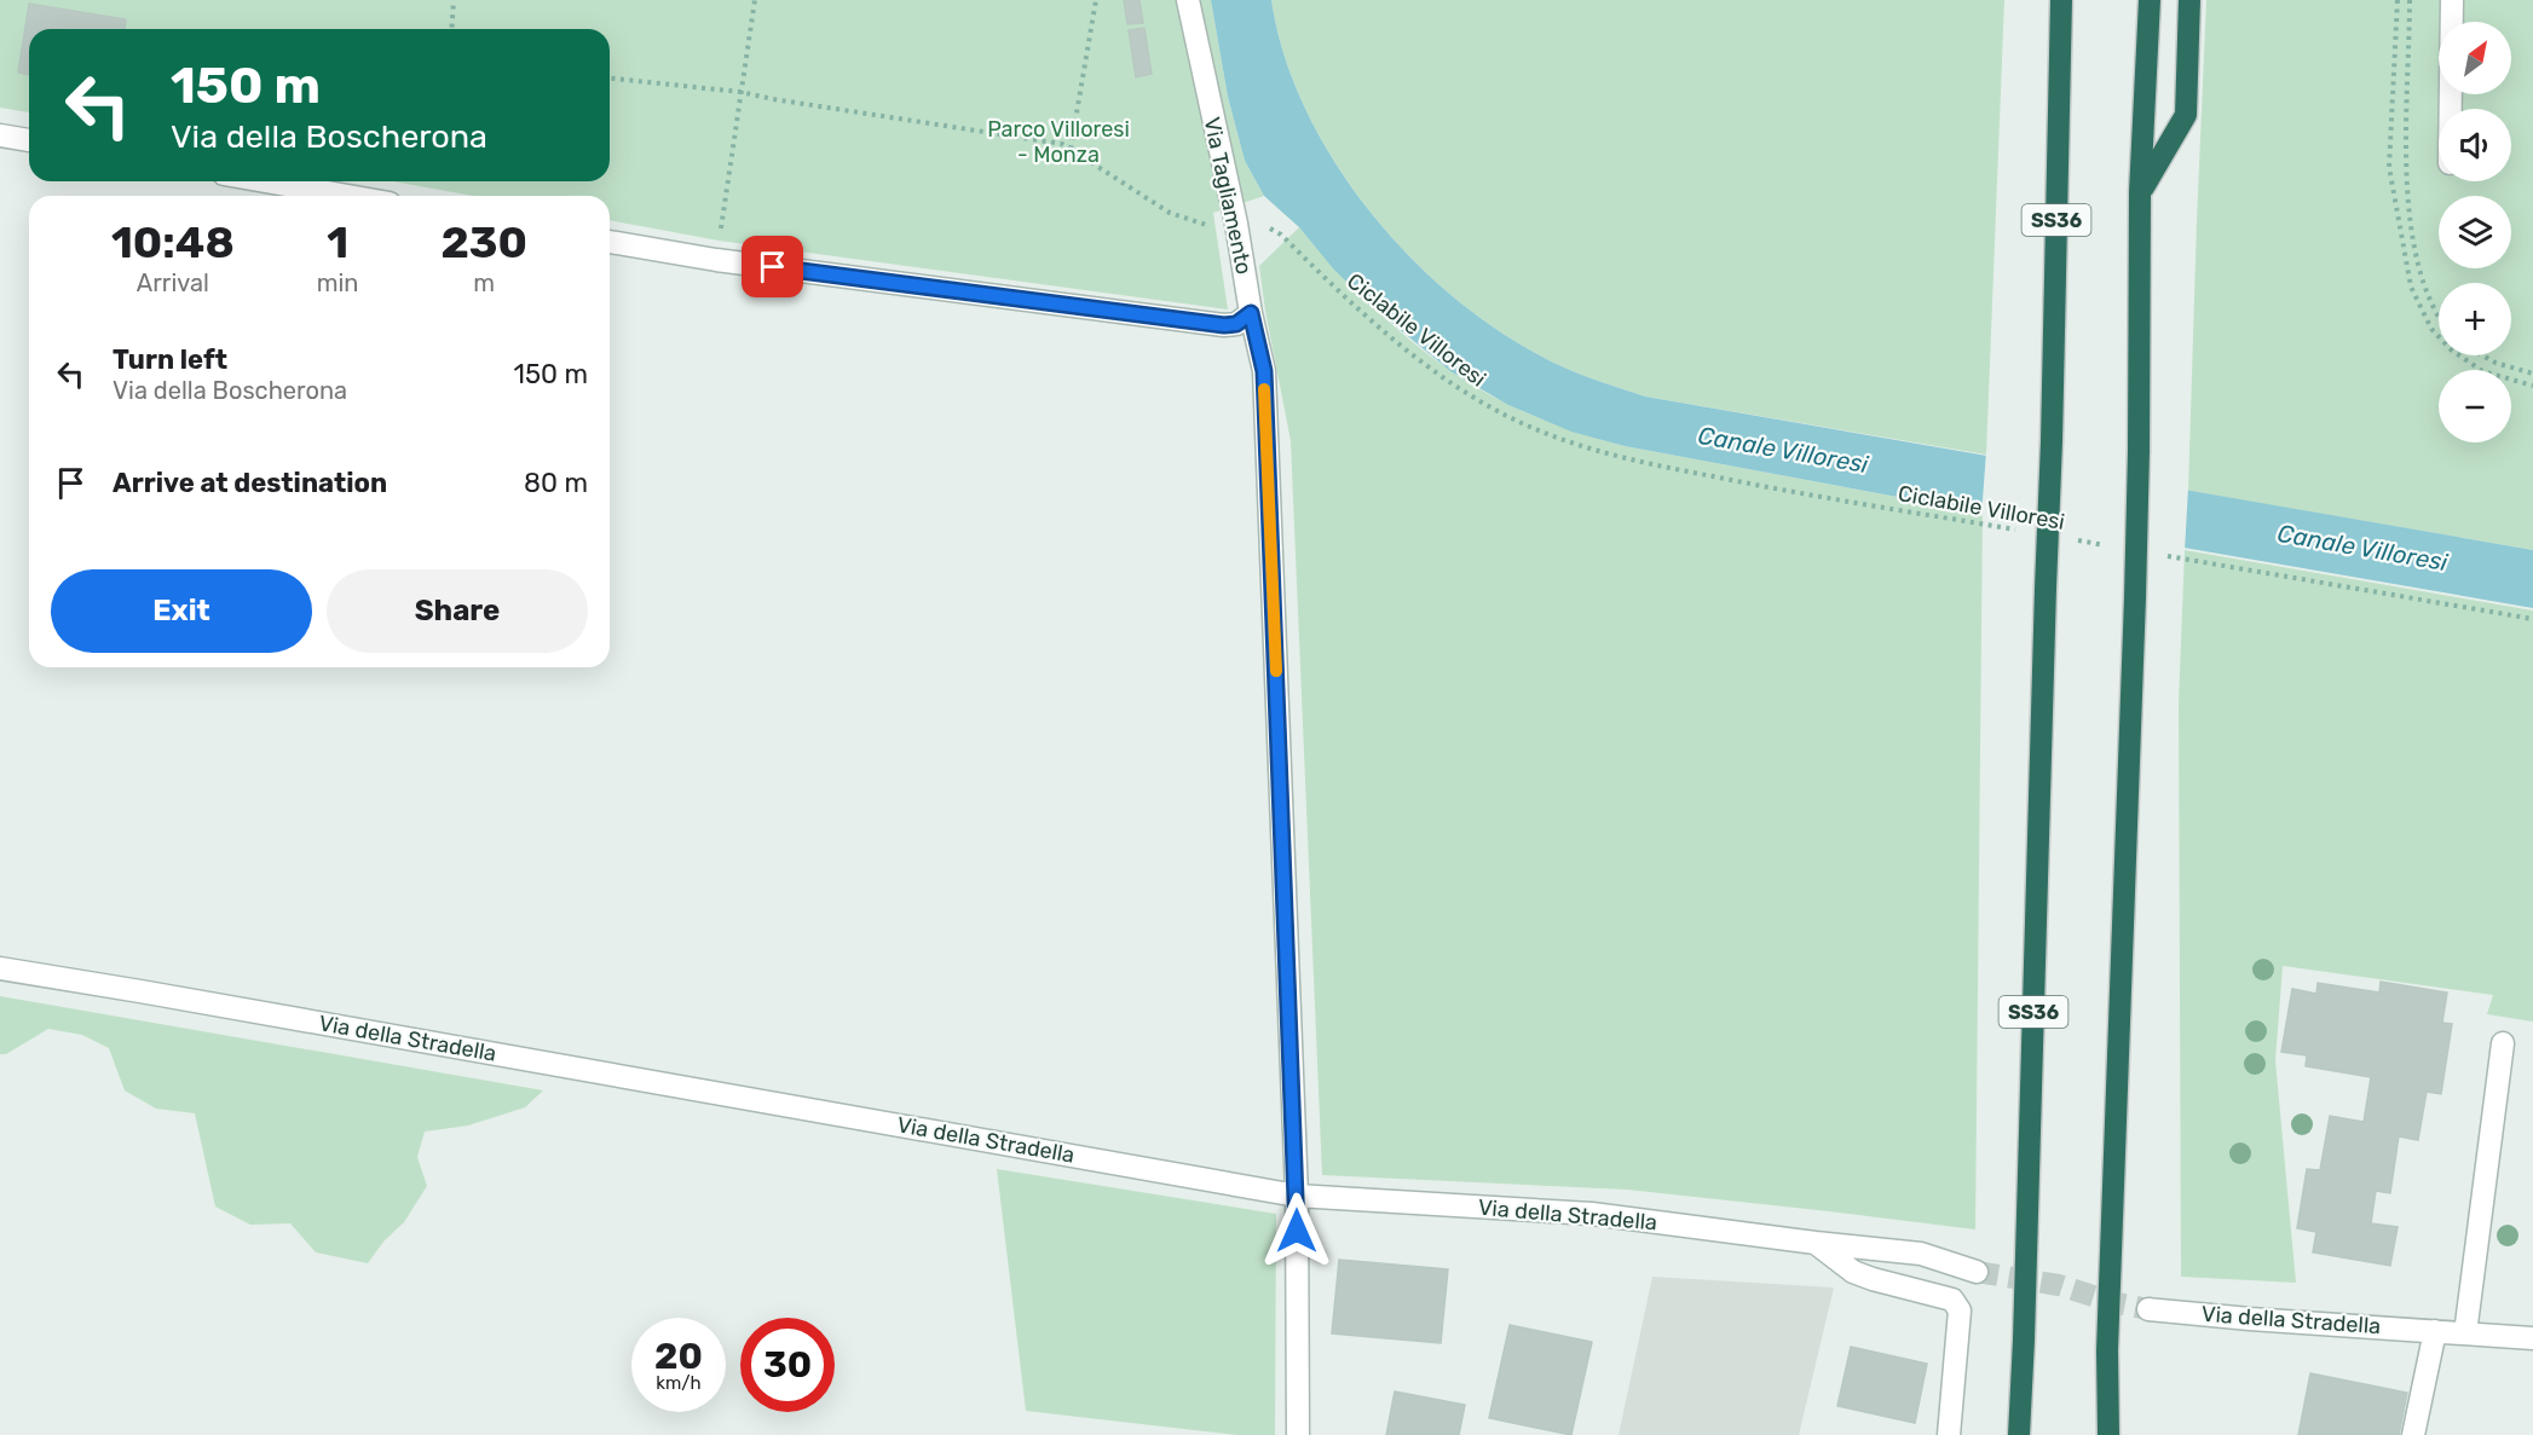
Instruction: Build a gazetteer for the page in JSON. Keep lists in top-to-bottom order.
{
  "streets": {
    "highway": ["SS36"],
    "street": ["Via Tagliamento", "Via della Stradella"],
    "path": ["Ciclabile Villoresi"]
  },
  "crossings": [
    ["Via Tagliamento", "Ciclabile Villoresi"],
    ["Via Tagliamento", "Via della Stradella"]
  ],
  "water": ["Canale Villoresi"],
  "parks": ["Parco Villoresi - Monza"],
  "north": "top right",
  "page": {
    "map_buttons": ["+", "−"],
    "turn": ["150 m", "Via della Boscherona"],
    "eta": [
      "10:48",
      "Arrival",
      "1",
      "min",
      "230",
      "m"
    ],
    "list": [
      {
        "name": "Turn left",
        "note": "Via della Boscherona",
        "value": "150 m"
      },
      {
        "name": "Arrive at destination",
        "value": "80 m"
      }
    ],
    "buttons": ["Exit", "Share"],
    "speed": "20 km/h",
    "limit": "30"
  }
}
